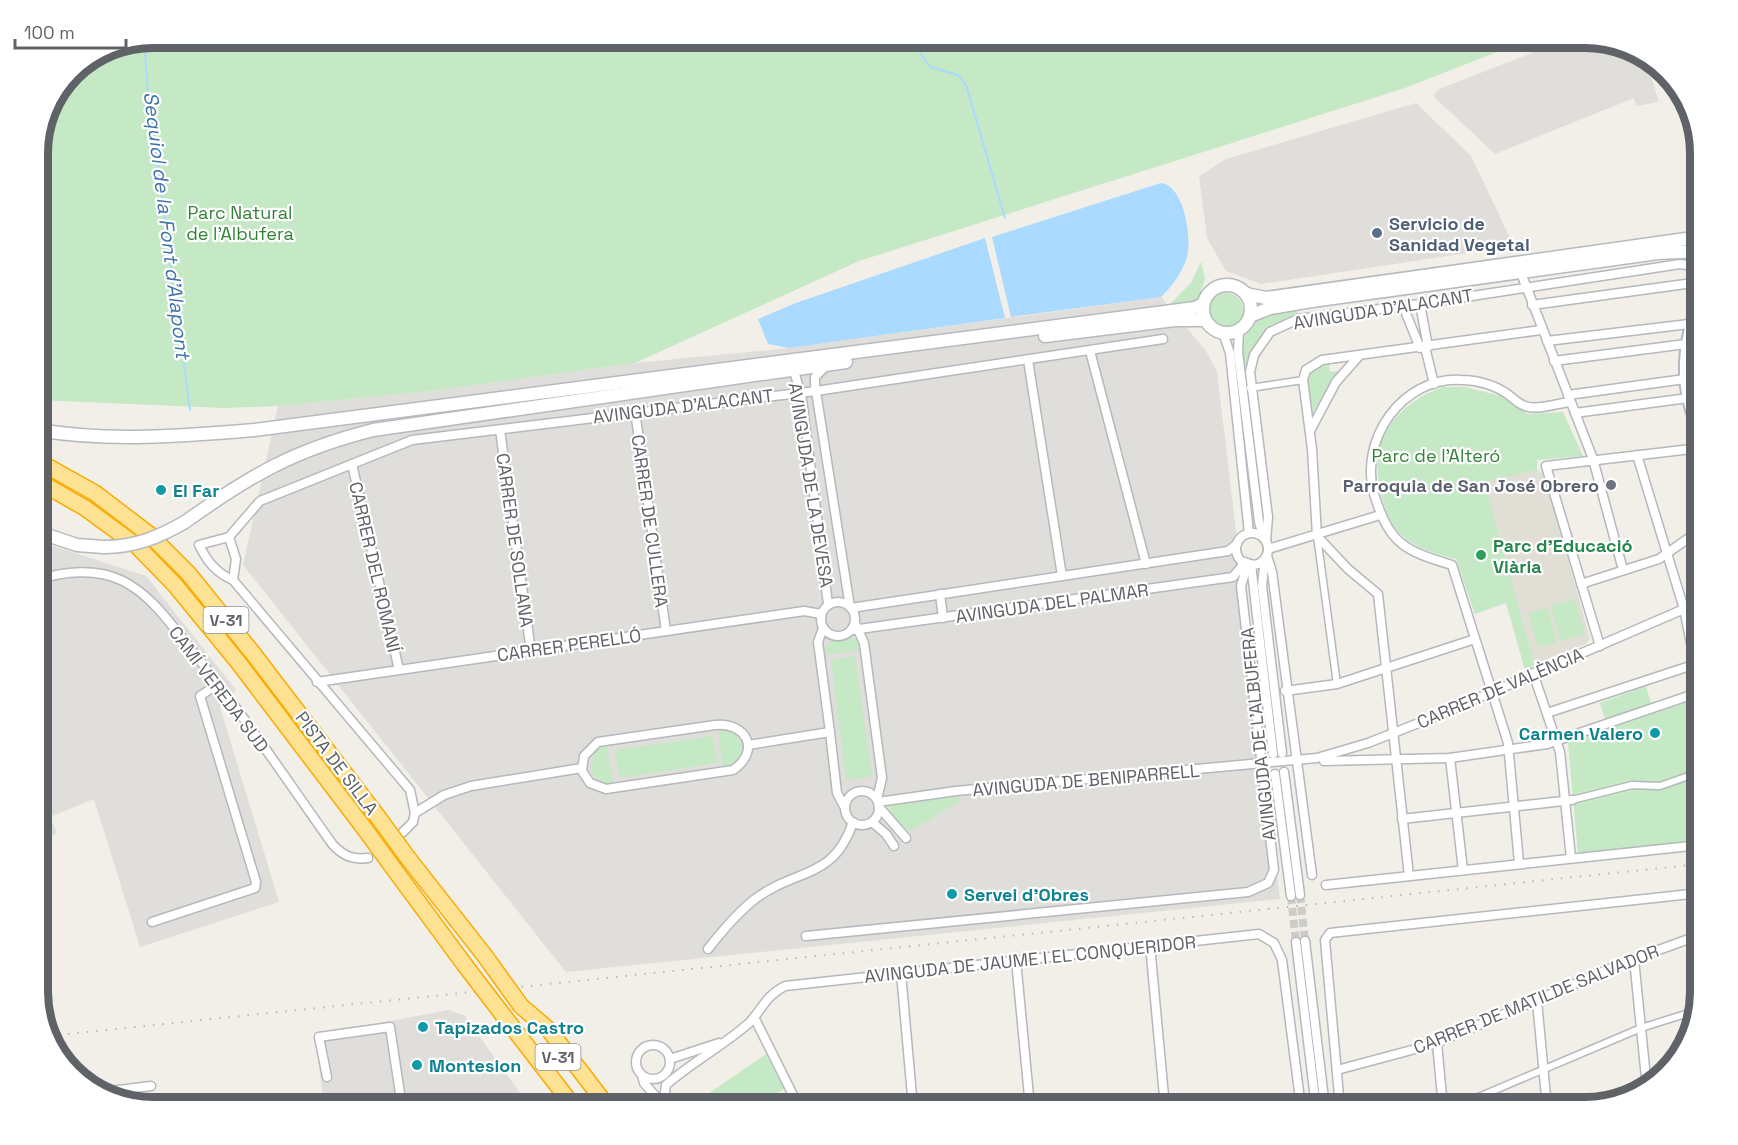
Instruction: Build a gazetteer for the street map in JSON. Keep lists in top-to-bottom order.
{
  "streets": {
    "highway": ["V-31", "PISTA DE SILLA"],
    "main road": ["AVINGUDA D'ALACANT"],
    "street": [
      "AVINGUDA DE LA DEVESA",
      "CARRER DE CULLERA",
      "CARRER DE SOLLANA",
      "CARRER DEL ROMANÍ",
      "AVINGUDA DEL PALMAR",
      "CARRER PERELLÓ",
      "CARRER DE VALÈNCIA",
      "CAMÍ VEREDA SUD",
      "AVINGUDA DE L'ALBUFERA",
      "AVINGUDA DE BENIPARRELL",
      "AVINGUDA DE JAUME I EL CONQUERIDOR",
      "CARRER DE MATILDE SALVADOR"
    ]
  },
  "crossings": [
    ["AVINGUDA D'ALACANT", "AVINGUDA DE LA DEVESA"],
    ["AVINGUDA D'ALACANT", "CARRER DE CULLERA"],
    ["AVINGUDA D'ALACANT", "CARRER DE SOLLANA"],
    ["AVINGUDA D'ALACANT", "CARRER DEL ROMANÍ"],
    ["AVINGUDA D'ALACANT", "AVINGUDA DEL PALMAR"],
    ["AVINGUDA D'ALACANT", "AVINGUDA DE L'ALBUFERA"],
    ["AVINGUDA DE LA DEVESA", "AVINGUDA DEL PALMAR"],
    ["AVINGUDA DE LA DEVESA", "CARRER PERELLÓ"],
    ["CARRER DE CULLERA", "CARRER PERELLÓ"],
    ["CARRER DE SOLLANA", "CARRER PERELLÓ"],
    ["CARRER DEL ROMANÍ", "CARRER PERELLÓ"],
    ["AVINGUDA DEL PALMAR", "CARRER PERELLÓ"],
    ["AVINGUDA DEL PALMAR", "AVINGUDA DE L'ALBUFERA"],
    ["CARRER DE VALÈNCIA", "AVINGUDA DE L'ALBUFERA"],
    ["CARRER DE VALÈNCIA", "AVINGUDA DE BENIPARRELL"],
    ["AVINGUDA DE L'ALBUFERA", "AVINGUDA DE BENIPARRELL"]
  ],
  "water": ["Sequiol de la Font d’Alapont"],
  "parks": ["Parc Natural de l'Albufera", "Parc de l'Alteró"],
  "places": [
    "Servicio de Sanidad Vegetal",
    "Parroquia de San José Obrero",
    "El Far",
    "Parc d'Educació Viària",
    "Carmen Valero",
    "Servei d'Obres",
    "Tapizados Castro",
    "Montesion"
  ],
  "scale_bar": "100 m"
}
